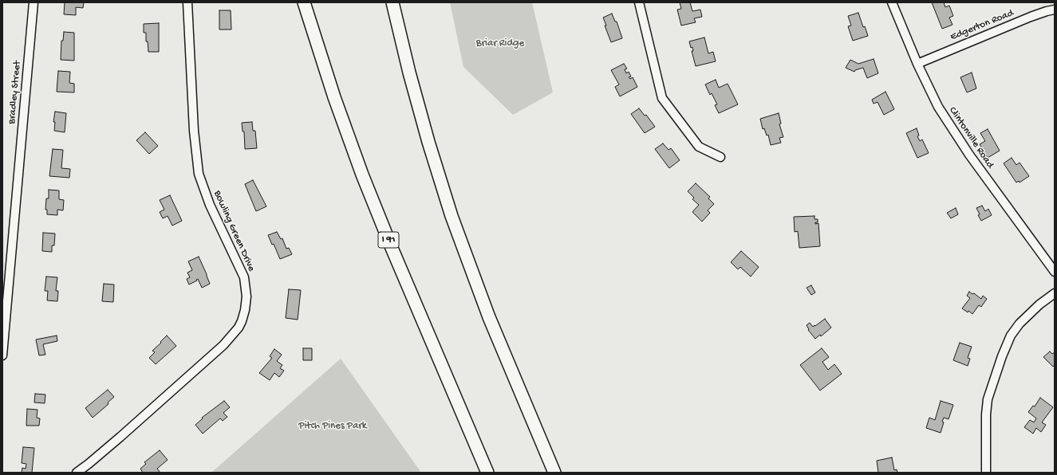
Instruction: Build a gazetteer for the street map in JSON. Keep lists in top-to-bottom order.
{
  "streets": {
    "highway": ["I 91"],
    "street": [
      "Edgerton Road",
      "Bradley Street",
      "Clintonville Road",
      "Bowling Green Drive"
    ]
  },
  "crossings": [
    ["Edgerton Road", "Clintonville Road"]
  ],
  "parks": ["Briar Ridge", "Pitch Pines Park"]
}
